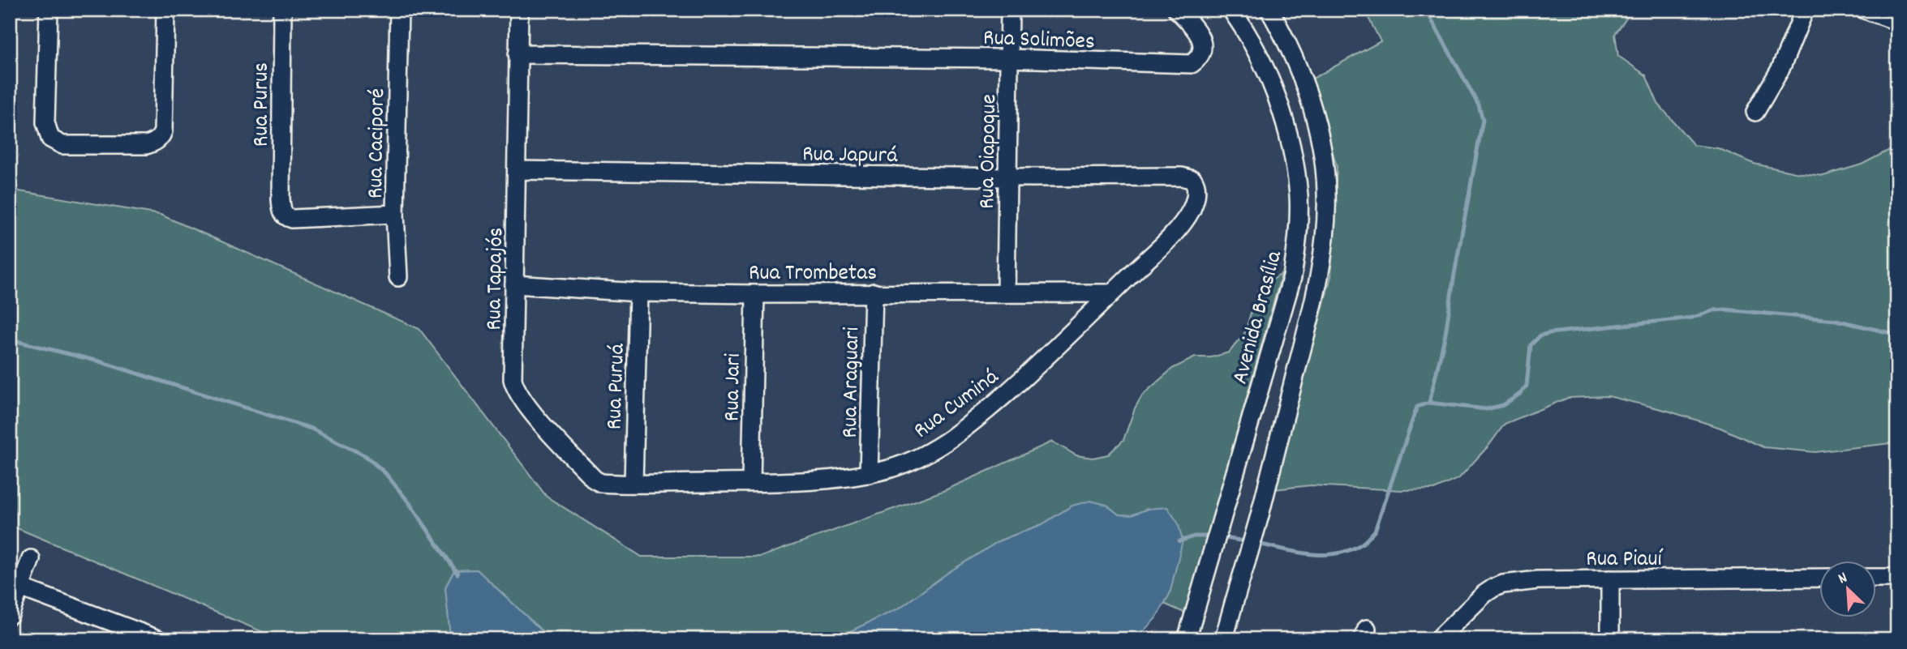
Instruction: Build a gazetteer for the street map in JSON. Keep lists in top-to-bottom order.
{
  "streets": {
    "street": [
      "Rua Solimões",
      "Rua Purus",
      "Rua Caciporé",
      "Rua Oiapoque",
      "Rua Japurá",
      "Rua Trombetas",
      "Rua Tapajós",
      "Avenida Brasília",
      "Rua Araguari",
      "Rua Puruá",
      "Rua Jari",
      "Rua Cuminá",
      "Rua Piauí"
    ]
  },
  "crossings": [
    ["Rua Solimões", "Rua Oiapoque"],
    ["Rua Solimões", "Rua Tapajós"],
    ["Rua Purus", "Rua Caciporé"],
    ["Rua Oiapoque", "Rua Japurá"],
    ["Rua Oiapoque", "Rua Trombetas"],
    ["Rua Japurá", "Rua Tapajós"],
    ["Rua Japurá", "Rua Cuminá"],
    ["Rua Trombetas", "Rua Tapajós"],
    ["Rua Trombetas", "Rua Araguari"],
    ["Rua Trombetas", "Rua Puruá"],
    ["Rua Trombetas", "Rua Jari"],
    ["Rua Trombetas", "Rua Cuminá"],
    ["Rua Tapajós", "Rua Puruá"],
    ["Rua Tapajós", "Rua Cuminá"],
    ["Rua Araguari", "Rua Cuminá"],
    ["Rua Puruá", "Rua Cuminá"],
    ["Rua Jari", "Rua Cuminá"]
  ],
  "north": "top left"
}
